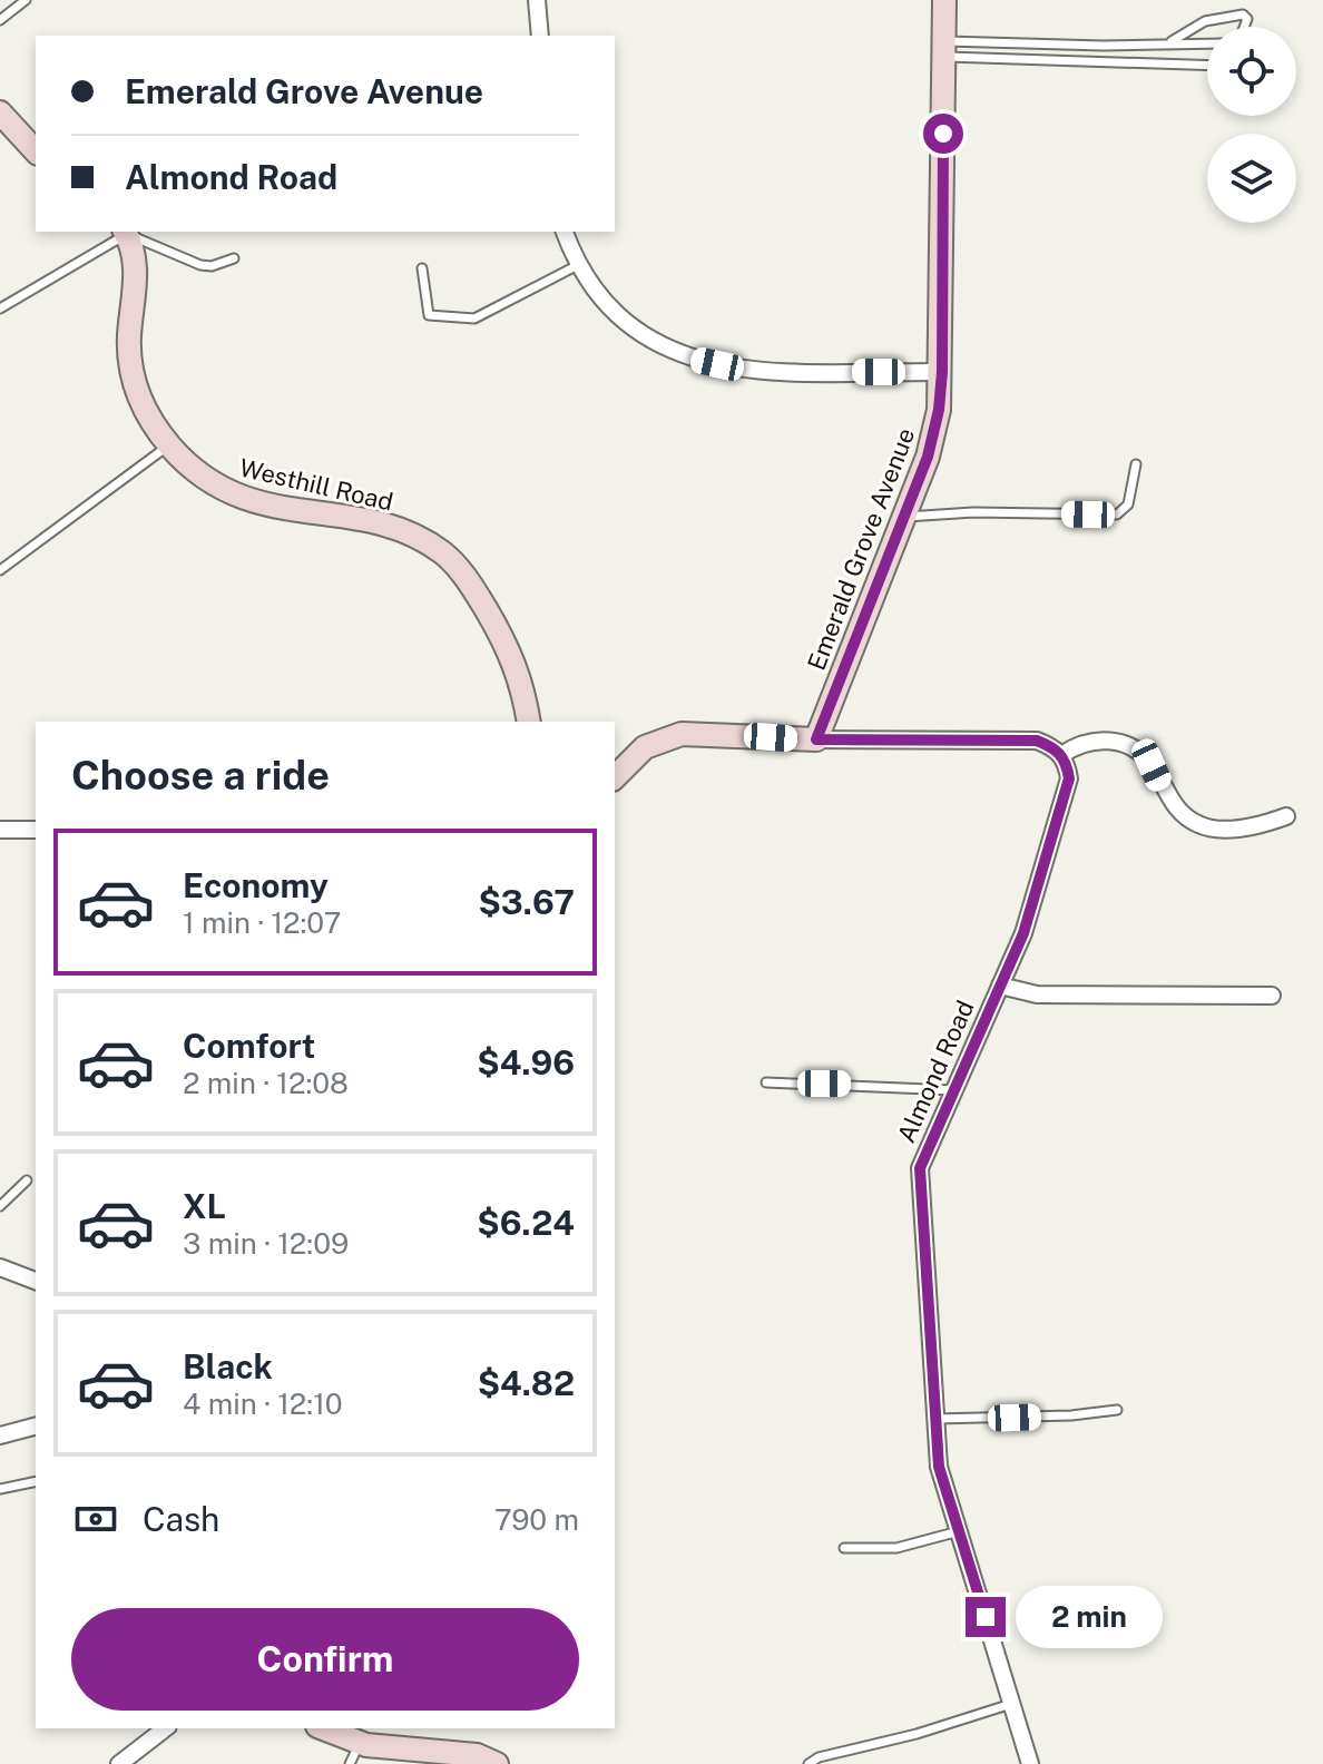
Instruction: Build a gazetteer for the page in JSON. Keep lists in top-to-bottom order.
{
  "streets": {
    "street": ["Westhill Road", "Emerald Grove Avenue", "Almond Road"]
  },
  "page": {
    "banner": ["Emerald Grove Avenue", "Almond Road"],
    "heading": "Choose a ride",
    "list": [
      {
        "name": "Economy",
        "note": "1 min · 12:07",
        "value": "$3.67"
      },
      {
        "name": "Comfort",
        "note": "2 min · 12:08",
        "value": "$4.96"
      },
      {
        "name": "XL",
        "note": "3 min · 12:09",
        "value": "$6.24"
      },
      {
        "name": "Black",
        "note": "4 min · 12:10",
        "value": "$4.82"
      }
    ],
    "pay": ["Cash", "790 m"],
    "bubble": "2 min",
    "buttons": "Confirm"
  }
}
